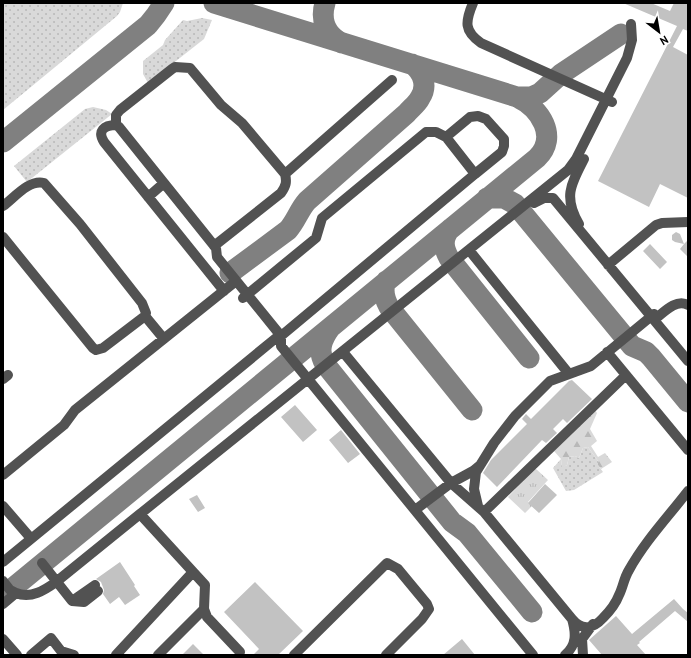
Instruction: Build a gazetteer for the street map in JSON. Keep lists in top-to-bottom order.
{
  "north": "bottom right"
}
